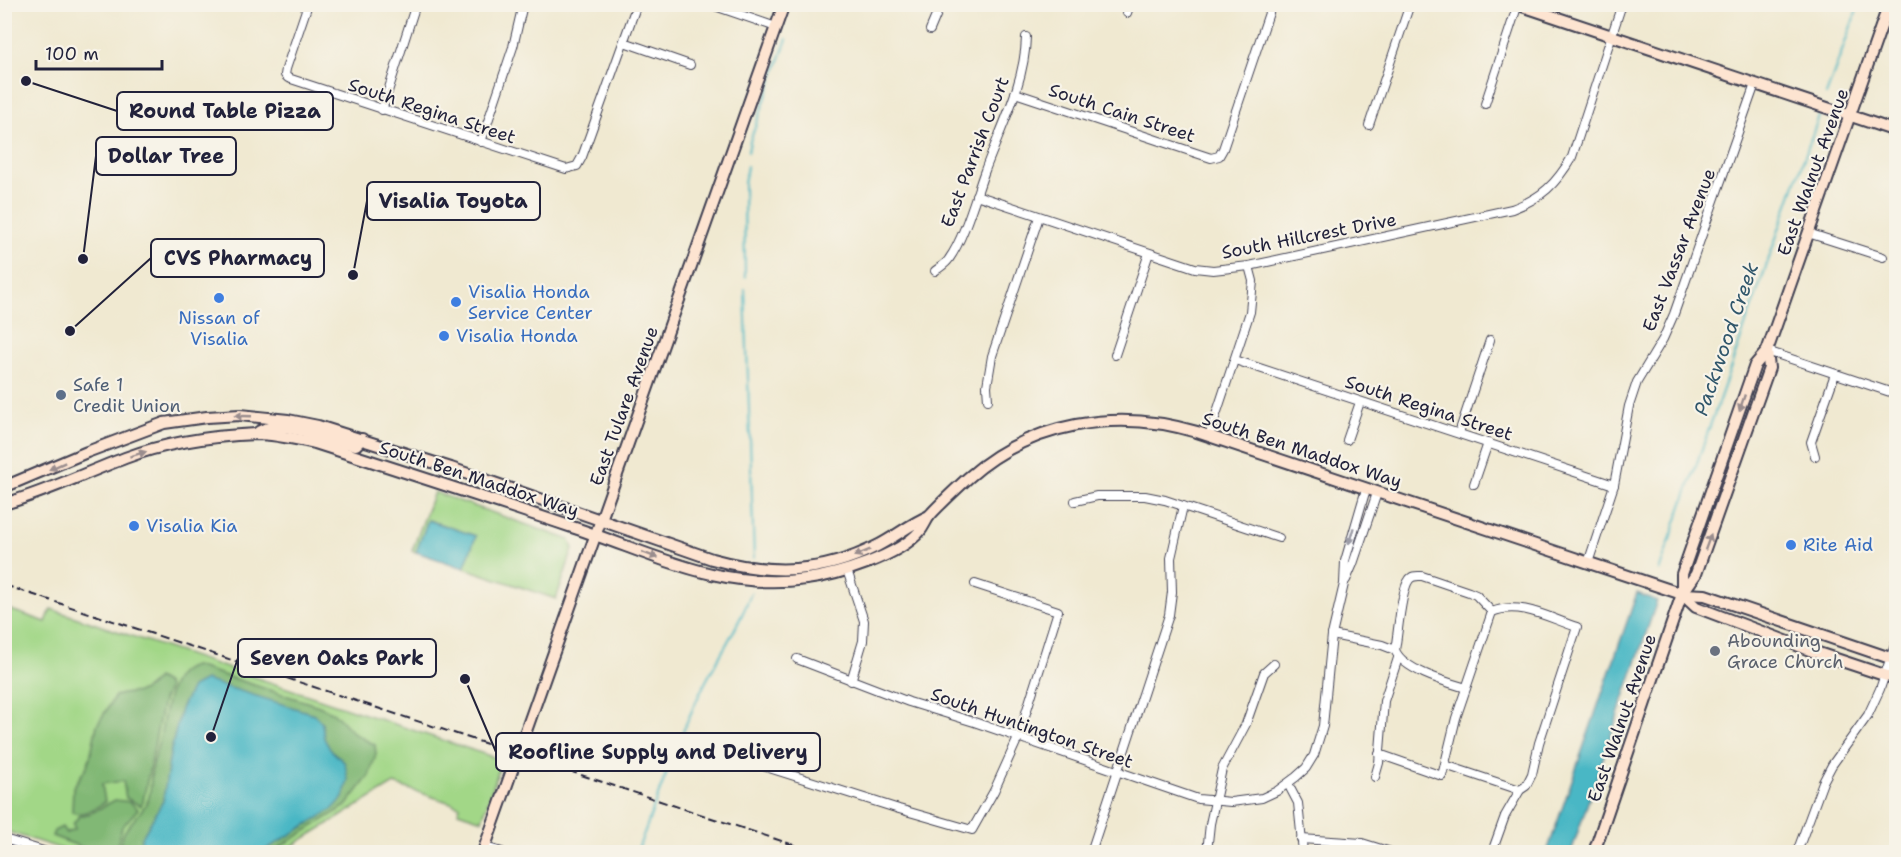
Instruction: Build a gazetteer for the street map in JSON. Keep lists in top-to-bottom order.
{
  "streets": {
    "main road": ["East Walnut Avenue", "East Tulare Avenue", "South Ben Maddox Way"],
    "street": [
      "South Regina Street",
      "South Cain Street",
      "East Parrish Court",
      "South Hillcrest Drive",
      "East Vassar Avenue",
      "South Huntington Street"
    ]
  },
  "crossings": [
    ["South Regina Street", "East Vassar Avenue"],
    ["South Cain Street", "East Parrish Court"],
    ["East Parrish Court", "South Hillcrest Drive"],
    ["East Walnut Avenue", "South Ben Maddox Way"],
    ["East Vassar Avenue", "South Ben Maddox Way"],
    ["East Tulare Avenue", "South Ben Maddox Way"]
  ],
  "water": ["Packwood Creek"],
  "places": [
    "Round Table Pizza",
    "Dollar Tree",
    "Visalia Toyota",
    "Nissan of Visalia",
    "Visalia Honda Service Center",
    "CVS Pharmacy",
    "Visalia Honda",
    "Safe 1 Credit Union",
    "Visalia Kia",
    "Rite Aid",
    "Abounding Grace Church",
    "Roofline Supply and Delivery",
    "Seven Oaks Park"
  ],
  "scale_bar": "100 m"
}
